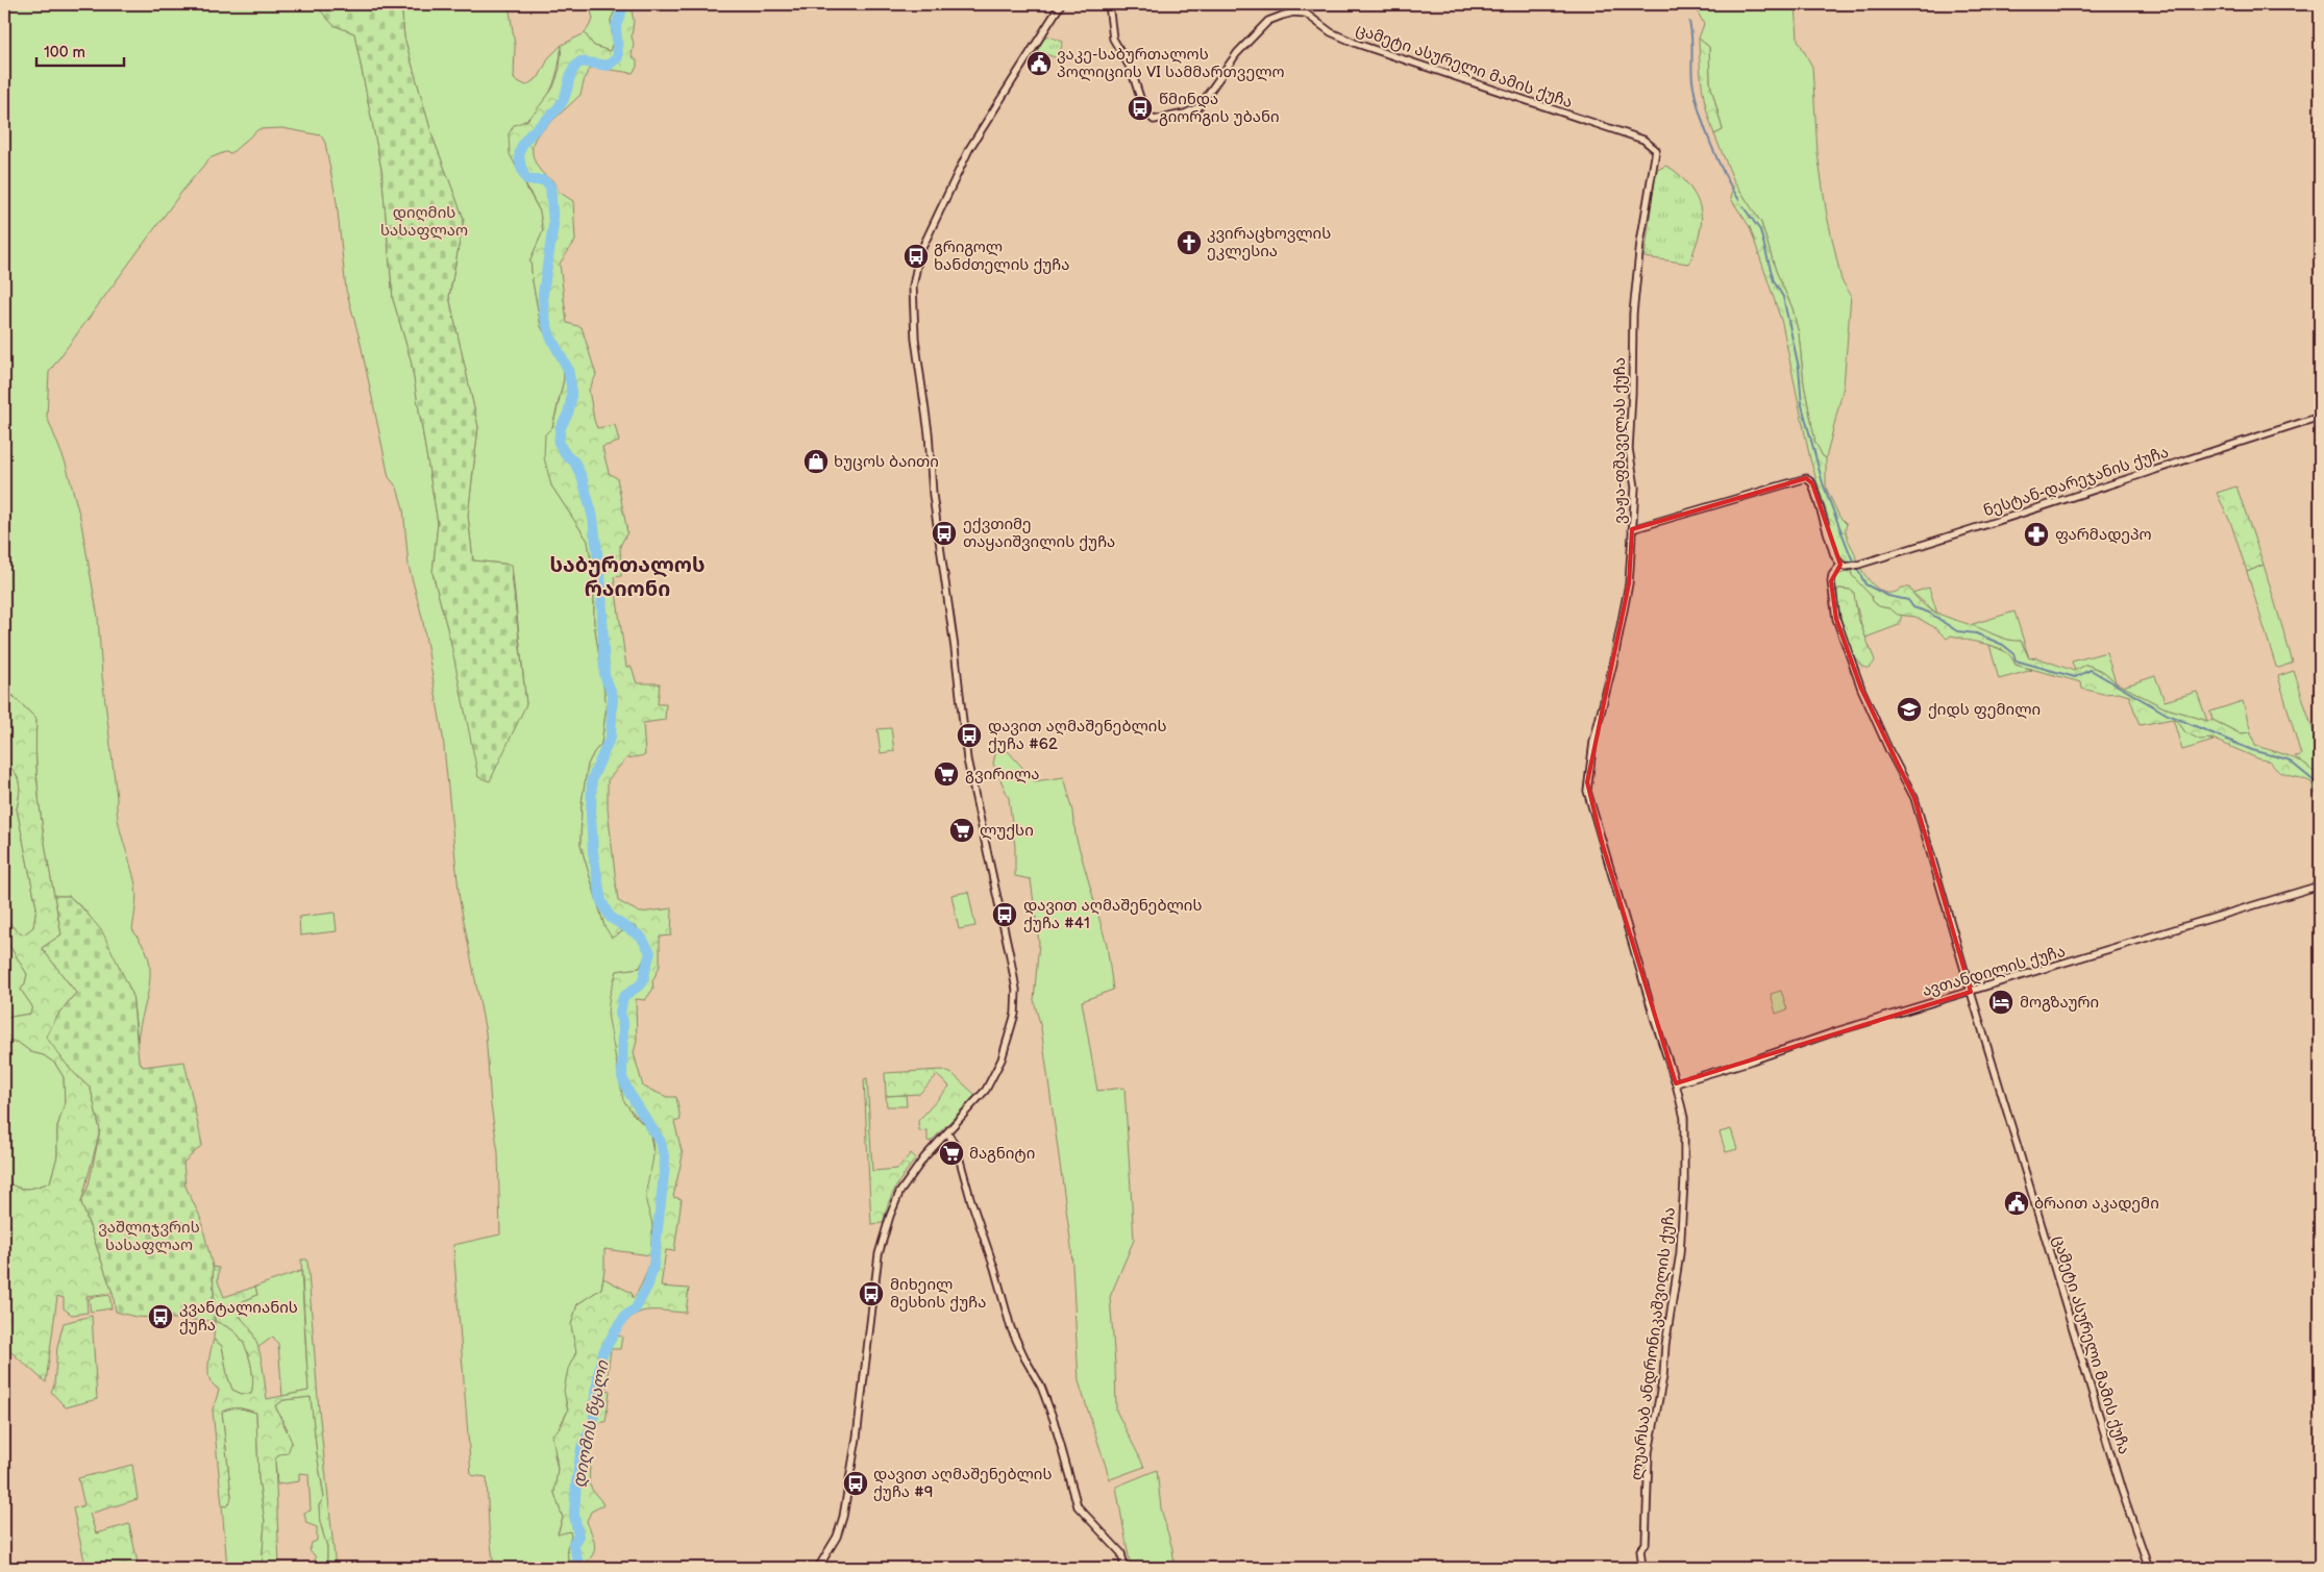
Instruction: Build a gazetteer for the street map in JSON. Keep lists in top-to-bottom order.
{
  "streets": {
    "street": [
      "ცამეტი ასურელი მამის ქუჩა",
      "ვაჟა-ფშაველას ქუჩა",
      "ნესტან-დარეჯანის ქუჩა",
      "ავთანდილის ქუჩა",
      "ლუარსაბ ანდრონიკაშვილის ქუჩა"
    ]
  },
  "crossings": [
    ["ცამეტი ასურელი მამის ქუჩა", "ვაჟა-ფშაველას ქუჩა"],
    ["ცამეტი ასურელი მამის ქუჩა", "ნესტან-დარეჯანის ქუჩა"],
    ["ცამეტი ასურელი მამის ქუჩა", "ავთანდილის ქუჩა"],
    ["ვაჟა-ფშაველას ქუჩა", "ლუარსაბ ანდრონიკაშვილის ქუჩა"],
    ["ავთანდილის ქუჩა", "ლუარსაბ ანდრონიკაშვილის ქუჩა"]
  ],
  "districts": ["საბურთალოს რაიონი"],
  "water": ["დიღმის წყალი"],
  "parks": ["დიღმის სასაფლაო", "ვაშლიჯვრის სასაფლაო"],
  "places": {
    "public building": ["ვაკე-საბურთალოს პოლიციის VI სამმართველო", "ბრაით აკადემი"],
    "bus stop": [
      "წმინდა გიორგის უბანი",
      "გრიგოლ ხანძთელის ქუჩა",
      "ექვთიმე თაყაიშვილის ქუჩა",
      "დავით აღმაშენებლის ქუჩა #62",
      "დავით აღმაშენებლის ქუჩა #41",
      "მიხეილ მესხის ქუჩა",
      "კვანტალიანის ქუჩა",
      "დავით აღმაშენებლის ქუჩა #9"
    ],
    "church": ["კვირაცხოვლის ეკლესია"],
    "shop": ["ხუცოს ბაითი"],
    "pharmacy": ["ფარმადეპო"],
    "school or university": ["ქიდს ფემილი"],
    "supermarket": ["გვირილა", "ლუქსი", "მაგნიტი"],
    "hotel": ["მოგზაური"]
  },
  "scale_bar": "100 m"
}
